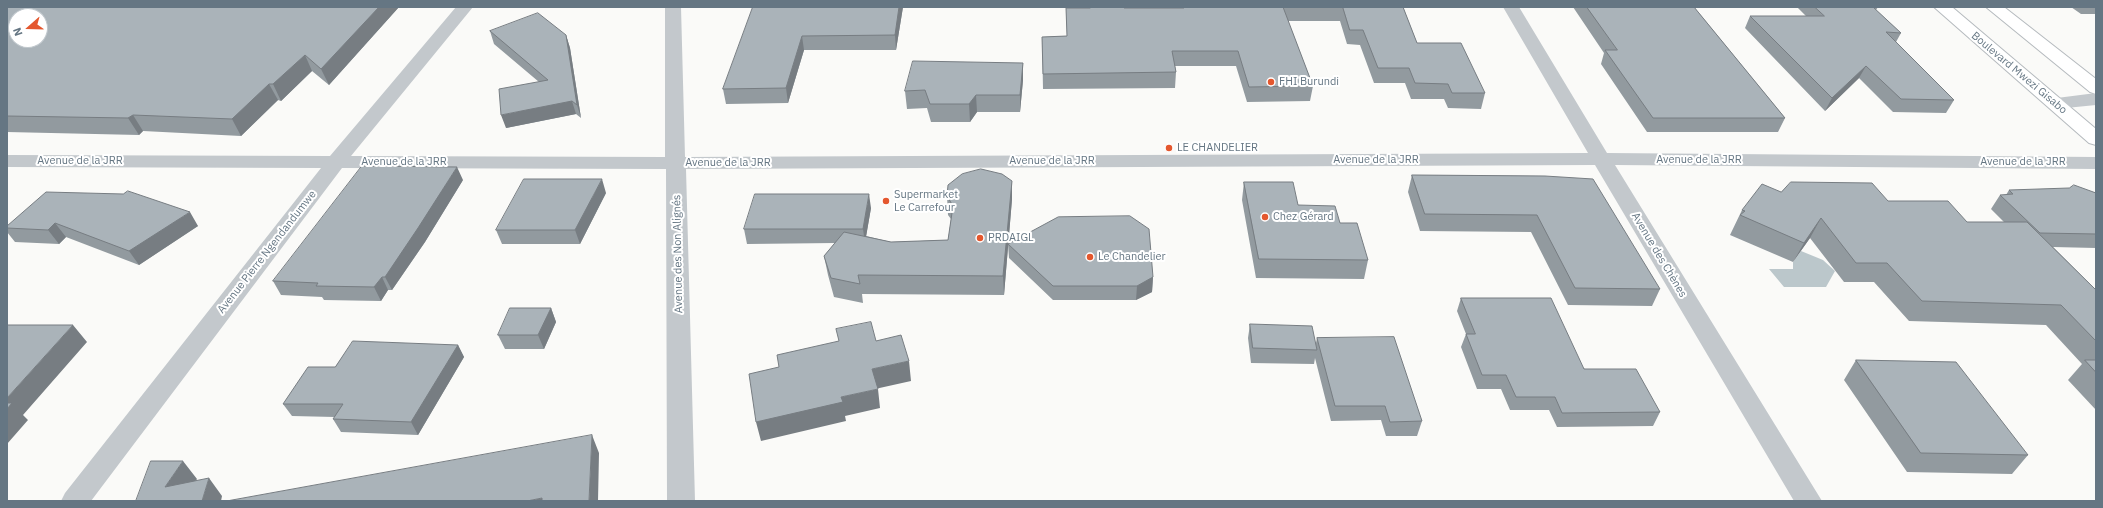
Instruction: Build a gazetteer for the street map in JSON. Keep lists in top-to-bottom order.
{
  "streets": {
    "main road": ["Boulevard Mwezi Gisabo"],
    "street": [
      "Avenue de la JRR",
      "Avenue Pierre Ngendandumwe",
      "Avenue des Non Alignés",
      "Avenue des Chènes"
    ]
  },
  "crossings": [
    ["Avenue de la JRR", "Avenue Pierre Ngendandumwe"],
    ["Avenue de la JRR", "Avenue des Non Alignés"],
    ["Avenue de la JRR", "Avenue des Chènes"]
  ],
  "places": [
    "FHI Burundi",
    "LE CHANDELIER",
    "Supermarket Le Carrefour",
    "Chez Gérard",
    "PRDAIGL",
    "Le Chandelier"
  ],
  "north": "left"
}
